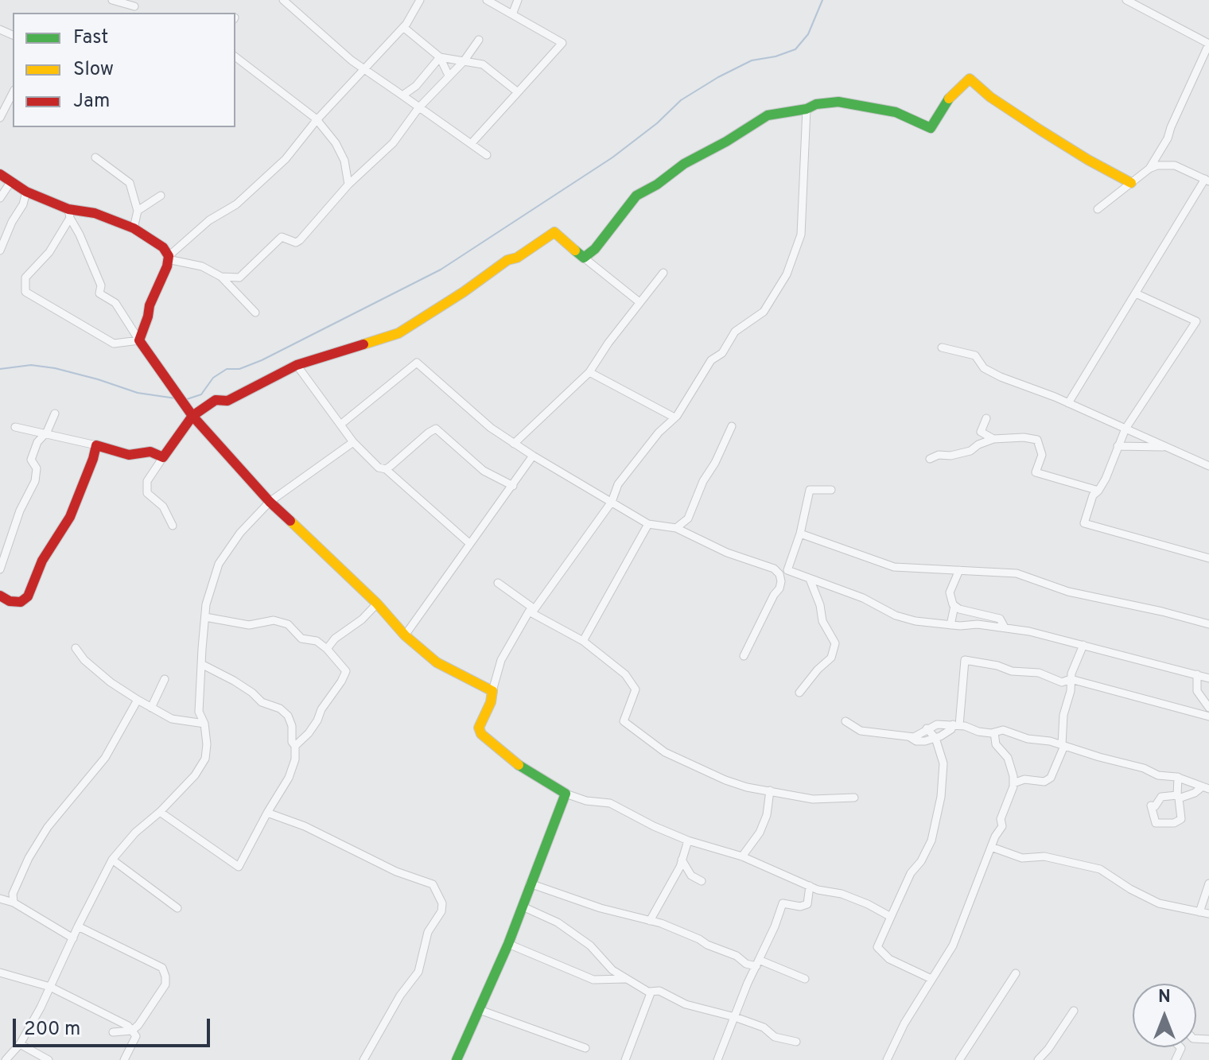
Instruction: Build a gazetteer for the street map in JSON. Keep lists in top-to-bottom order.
{
  "legend": ["Fast", "Slow", "Jam"],
  "scale_bar": "200 m",
  "north": "top"
}
